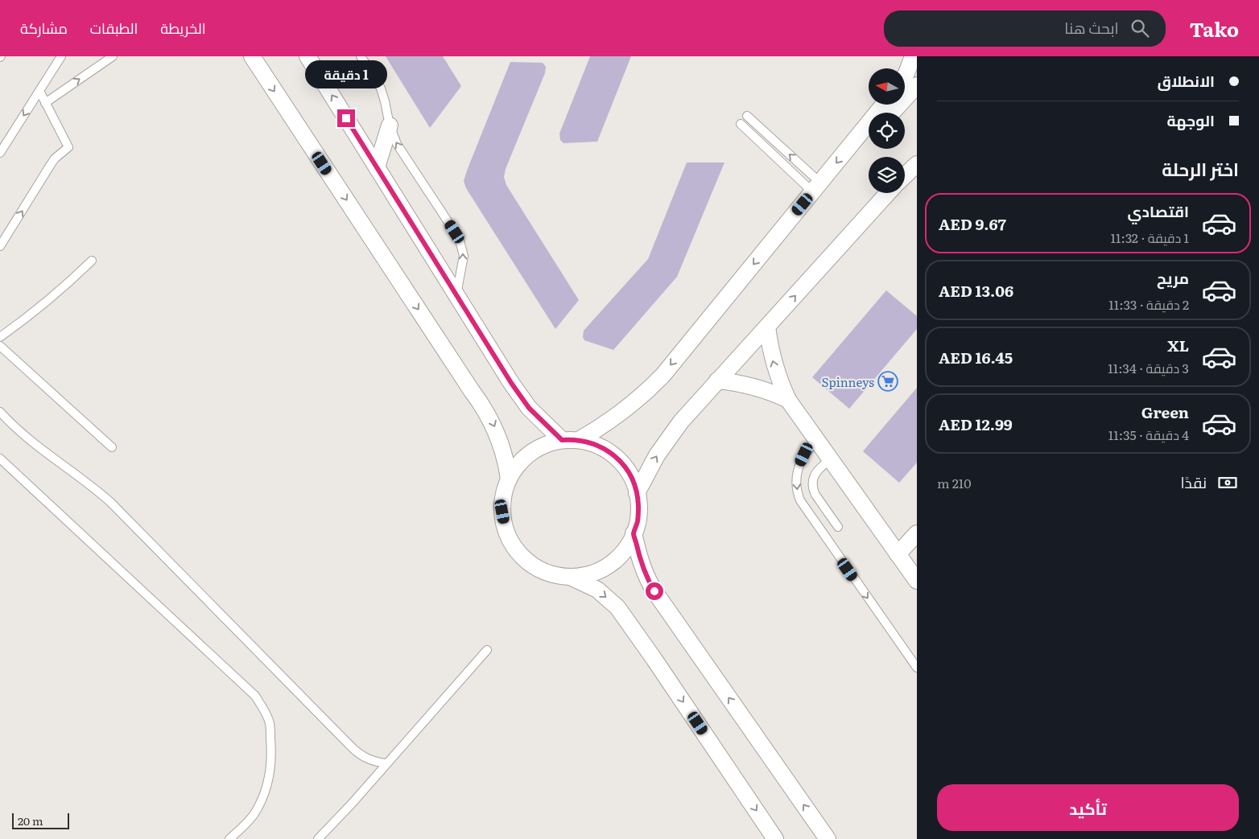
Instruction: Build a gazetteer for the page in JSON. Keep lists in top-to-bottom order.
{
  "places": {
    "supermarket": ["Spinneys"]
  },
  "scale_bar": "20 m",
  "north": "left",
  "page": {
    "header": "Tako",
    "search": "ابحث هنا",
    "nav": ["الخريطة", "الطبقات", "مشاركة"],
    "banner": ["الانطلاق", "الوجهة"],
    "bubble": "1 دقيقة",
    "heading": "اختر الرحلة",
    "list": [
      {
        "name": "اقتصادي",
        "note": "1 دقيقة · 11:32",
        "value": "AED 9.67"
      },
      {
        "name": "مريح",
        "note": "2 دقيقة · 11:33",
        "value": "AED 13.06"
      },
      {
        "name": "XL",
        "note": "3 دقيقة · 11:34",
        "value": "AED 16.45"
      },
      {
        "name": "Green",
        "note": "4 دقيقة · 11:35",
        "value": "AED 12.99"
      }
    ],
    "pay": ["نقدًا", "210 m"],
    "buttons": "تأكيد",
    "scale": "20 m"
  }
}
